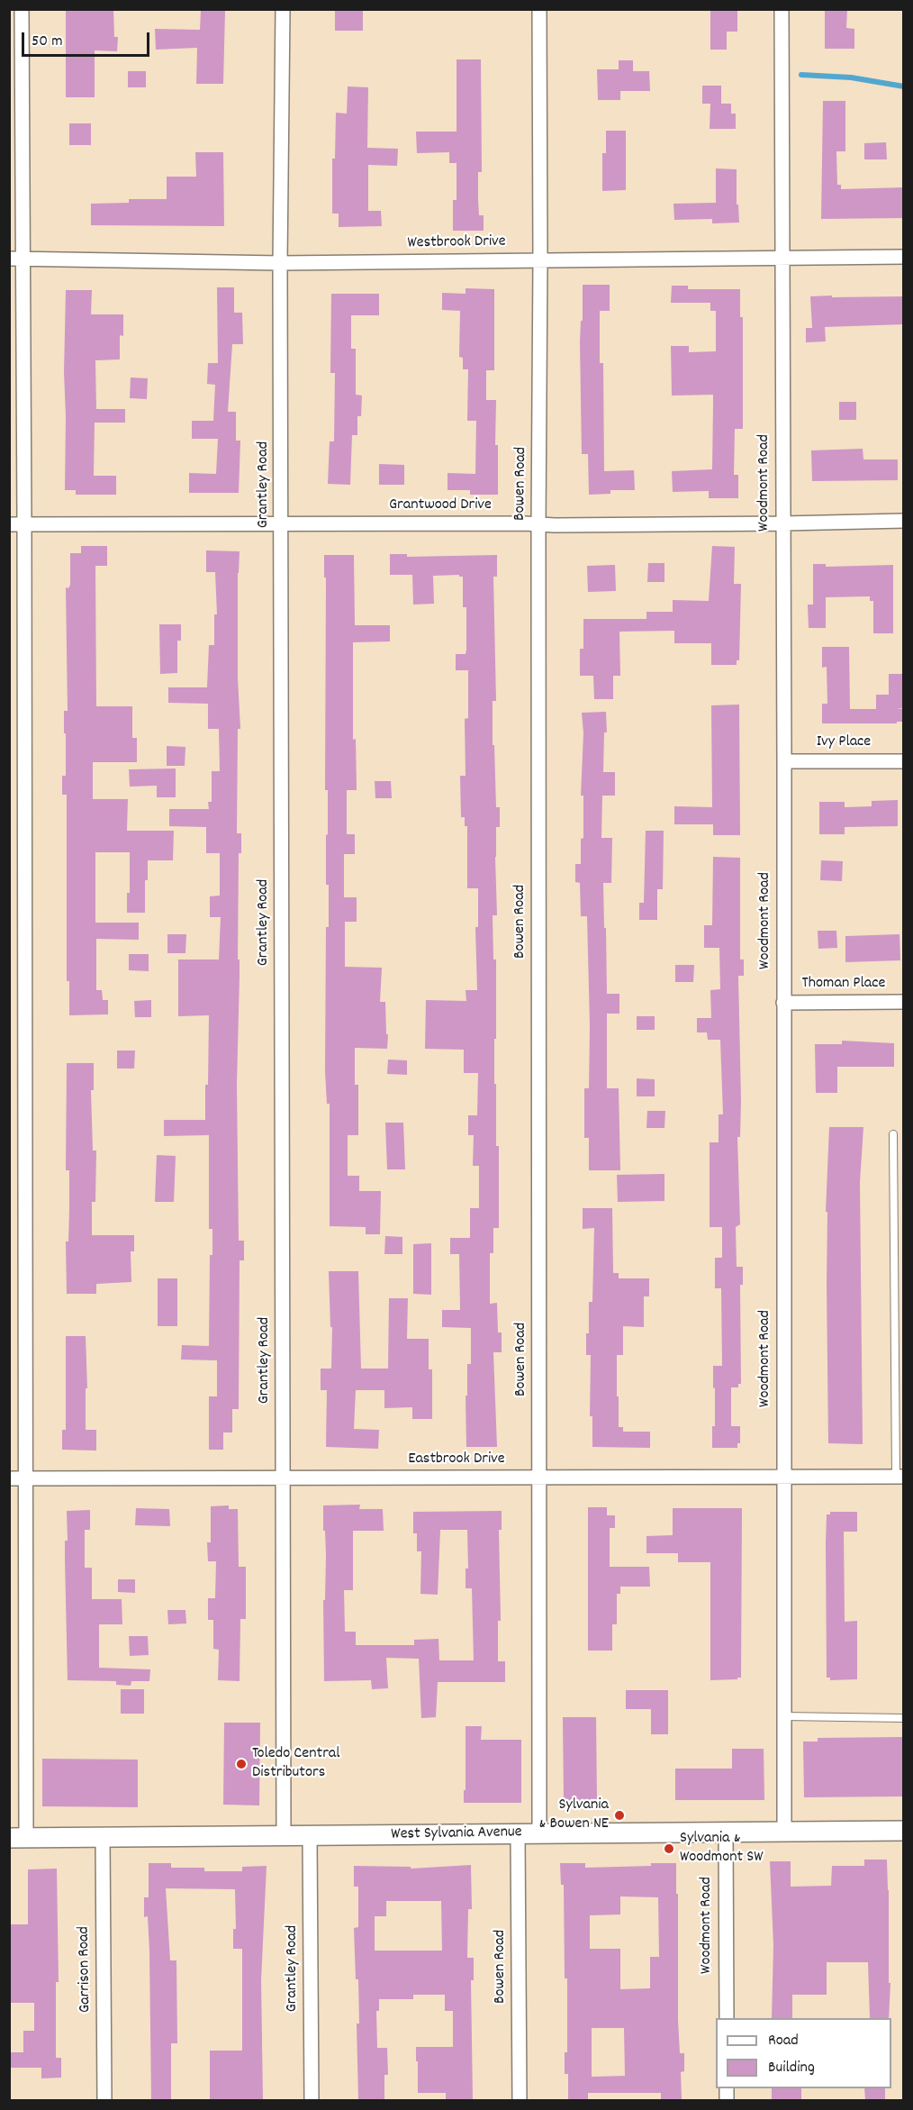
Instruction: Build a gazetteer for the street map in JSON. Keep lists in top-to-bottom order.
{
  "streets": {
    "main road": ["West Sylvania Avenue"],
    "street": [
      "Westbrook Drive",
      "Woodmont Road",
      "Bowen Road",
      "Grantley Road",
      "Grantwood Drive",
      "Ivy Place",
      "Thoman Place",
      "Eastbrook Drive",
      "Garrison Road"
    ]
  },
  "crossings": [
    ["Westbrook Drive", "Woodmont Road"],
    ["Westbrook Drive", "Bowen Road"],
    ["Westbrook Drive", "Grantley Road"],
    ["Woodmont Road", "Grantwood Drive"],
    ["Woodmont Road", "Ivy Place"],
    ["Woodmont Road", "Thoman Place"],
    ["Woodmont Road", "Eastbrook Drive"],
    ["Woodmont Road", "West Sylvania Avenue"],
    ["Bowen Road", "Grantwood Drive"],
    ["Bowen Road", "Eastbrook Drive"],
    ["Bowen Road", "West Sylvania Avenue"],
    ["Grantley Road", "Grantwood Drive"],
    ["Grantley Road", "Eastbrook Drive"],
    ["Grantley Road", "West Sylvania Avenue"],
    ["West Sylvania Avenue", "Garrison Road"]
  ],
  "places": ["Toledo Central Distributors", "Sylvania & Bowen NE", "Sylvania & Woodmont SW"],
  "legend": ["Road", "Building"],
  "scale_bar": "50 m"
}
